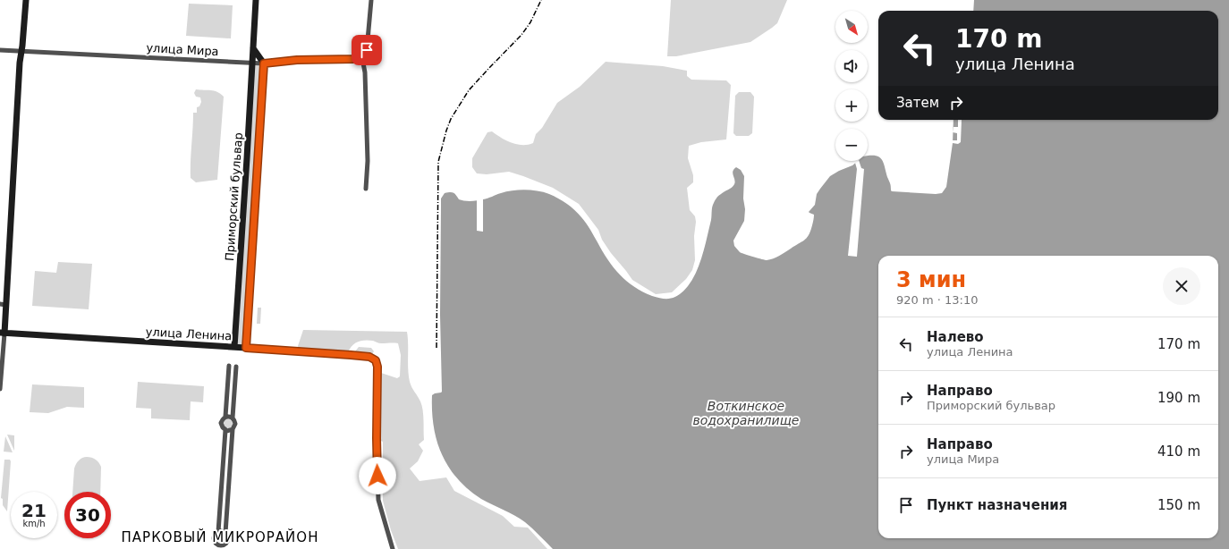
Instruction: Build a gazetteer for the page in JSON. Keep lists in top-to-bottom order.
{
  "streets": {
    "street": ["улица Мира", "Приморский бульвар", "улица Ленина"]
  },
  "crossings": [
    ["улица Мира", "Приморский бульвар"],
    ["Приморский бульвар", "улица Ленина"]
  ],
  "districts": ["ПАРКОВЫЙ МИКРОРАЙОН"],
  "water": ["Воткинское водохранилище"],
  "north": "bottom right",
  "page": {
    "map_buttons": ["+", "−"],
    "turn": ["170 m", "улица Ленина"],
    "then": "Затем",
    "heading": ["3 мин", "920 m · 13:10"],
    "list": [
      {
        "name": "Налево",
        "note": "улица Ленина",
        "value": "170 m"
      },
      {
        "name": "Направо",
        "note": "Приморский бульвар",
        "value": "190 m"
      },
      {
        "name": "Направо",
        "note": "улица Мира",
        "value": "410 m"
      },
      {
        "name": "Пункт назначения",
        "value": "150 m"
      }
    ],
    "speed": "21 km/h",
    "limit": "30"
  }
}
